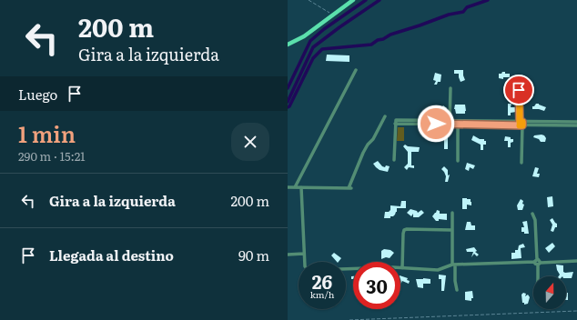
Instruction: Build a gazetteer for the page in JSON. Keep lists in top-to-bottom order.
{
  "north": "top",
  "page": {
    "turn": ["200 m", "Gira a la izquierda"],
    "then": "Luego",
    "heading": ["1 min", "290 m · 15:21"],
    "list": [
      {
        "name": "Gira a la izquierda",
        "value": "200 m"
      },
      {
        "name": "Llegada al destino",
        "value": "90 m"
      }
    ],
    "speed": "26 km/h",
    "limit": "30"
  }
}
